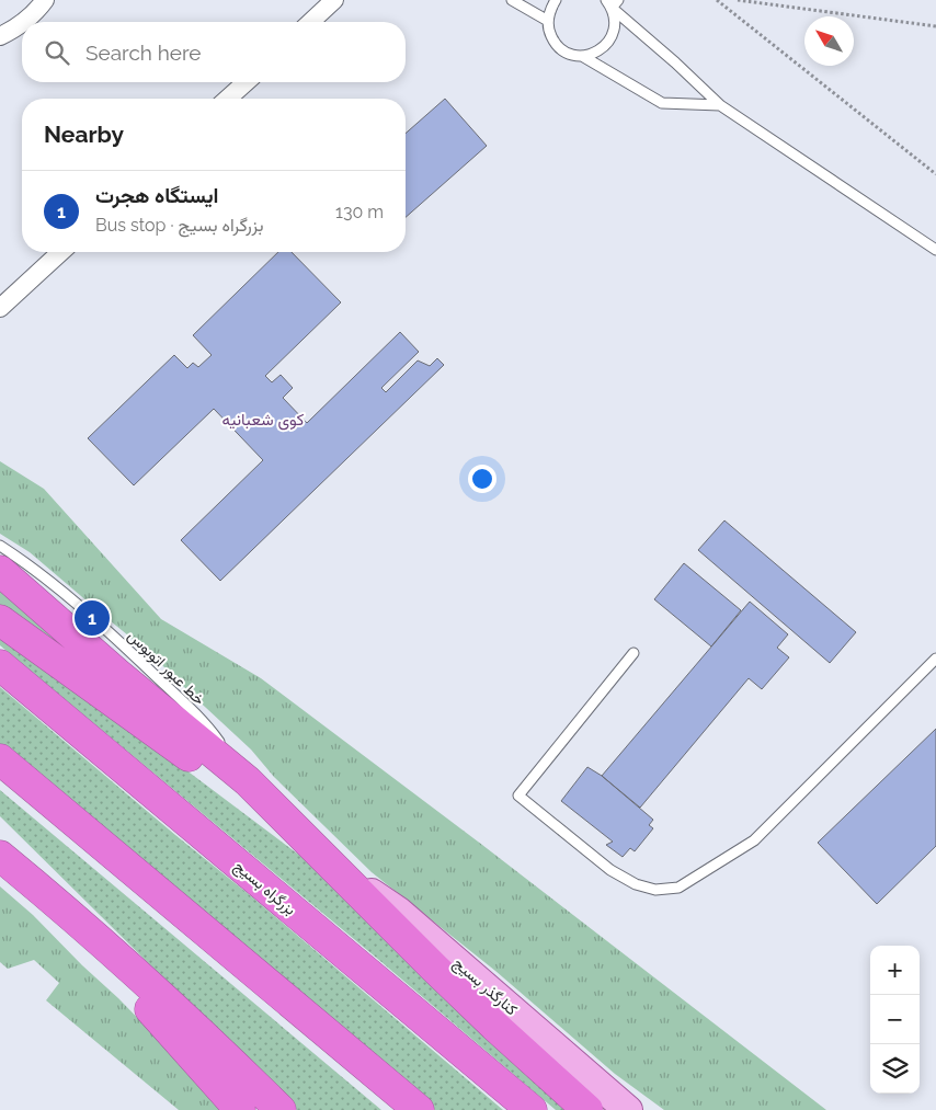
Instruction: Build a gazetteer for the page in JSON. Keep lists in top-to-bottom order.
{
  "streets": {
    "highway": ["بزرگراه بسیج"],
    "main road": ["کنارگذر بسیج"],
    "lane": ["خط عبور اتوبوس"]
  },
  "districts": ["کوی شعبانیه"],
  "north": "top left",
  "page": {
    "search": "Search here",
    "heading": "Nearby",
    "list": [
      {
        "mark": "1",
        "name": "ایستگاه هجرت",
        "note": "Bus stop · بزرگراه بسیج",
        "value": "130 m"
      }
    ],
    "pins": "1",
    "map_buttons": ["+", "−"]
  }
}
